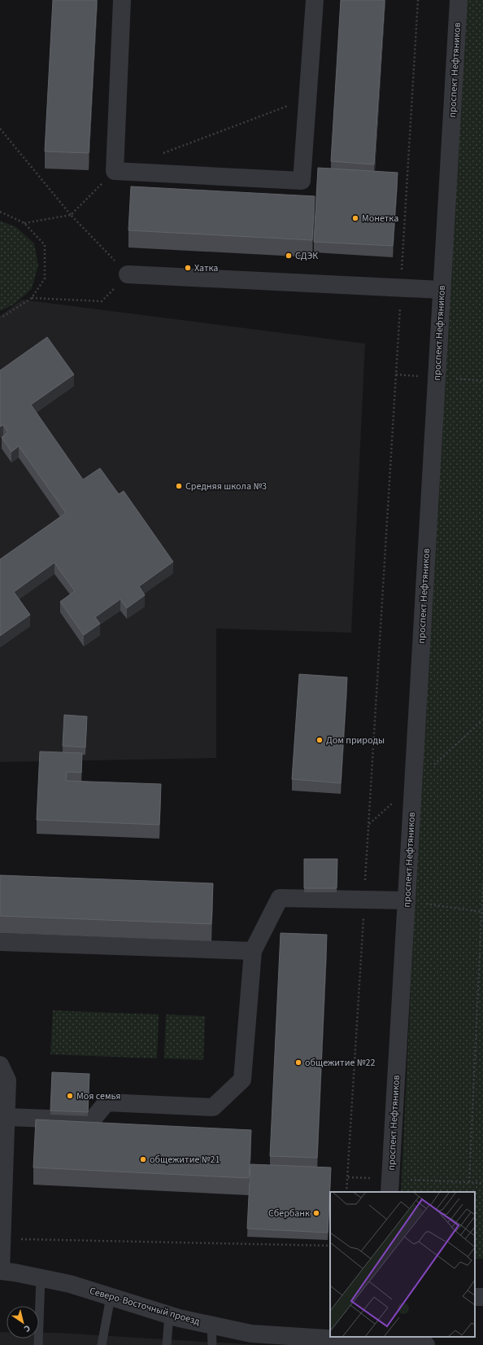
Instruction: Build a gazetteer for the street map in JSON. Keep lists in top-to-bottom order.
{
  "streets": {
    "street": ["проспект Нефтяников", "Северо-Восточный проезд"]
  },
  "places": [
    "Монетка",
    "СДЭК",
    "Хатка",
    "Средняя школа №3",
    "Дом природы",
    "общежитие №22",
    "Моя семья",
    "общежитие №21",
    "Сбербанк"
  ],
  "north": "bottom right"
}
